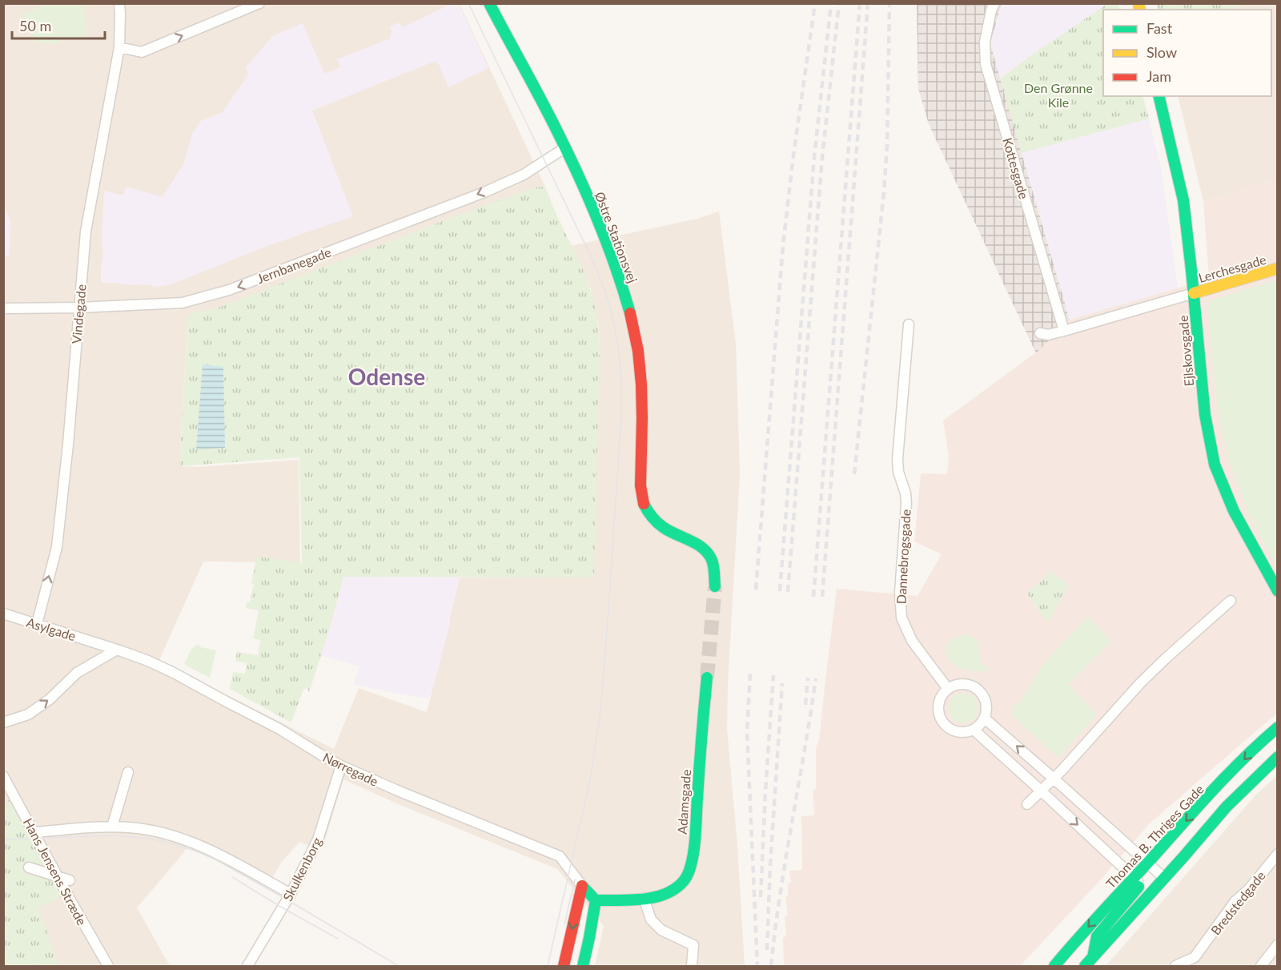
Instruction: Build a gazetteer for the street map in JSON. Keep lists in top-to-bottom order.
{
  "streets": {
    "street": [
      "Kottesgade",
      "Østre Stationsvej",
      "Jernbanegade",
      "Lerchesgade",
      "Vindegade",
      "Ejlskovsgade",
      "Dannebrogsgade",
      "Asylgade",
      "Nørregade",
      "Adamsgade",
      "Thomas B. Thriges Gade",
      "Skulkenborg",
      "Hans Jensens Stræde",
      "Bredstedgade"
    ]
  },
  "crossings": [
    ["Østre Stationsvej", "Jernbanegade"],
    ["Jernbanegade", "Vindegade"],
    ["Lerchesgade", "Ejlskovsgade"],
    ["Vindegade", "Asylgade"],
    ["Asylgade", "Nørregade"],
    ["Nørregade", "Skulkenborg"]
  ],
  "one_way": ["Jernbanegade", "Vindegade"],
  "districts": ["Odense"],
  "parks": ["Den Grønne Kile"],
  "legend": ["Fast", "Slow", "Jam"],
  "scale_bar": "50 m"
}
